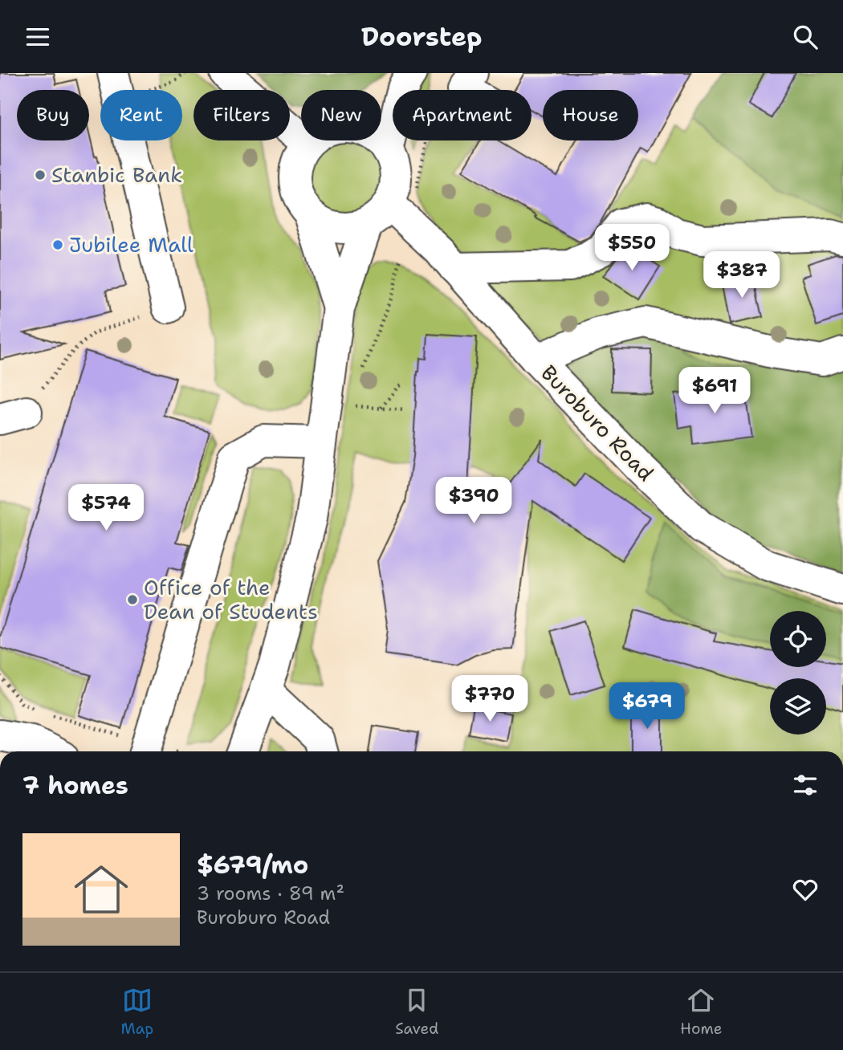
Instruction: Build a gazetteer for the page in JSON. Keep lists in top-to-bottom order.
{
  "streets": {
    "street": ["Buroburo Road"]
  },
  "places": ["Stanbic Bank", "Jubilee Mall", "Office of the Dean of Students"],
  "page": {
    "header": "Doorstep",
    "chip": [
      "Buy",
      "Rent",
      "Filters",
      "New",
      "Apartment",
      "House"
    ],
    "price": [
      "$550",
      "$387",
      "$691",
      "$390",
      "$574",
      "$770",
      "$679"
    ],
    "heading": "7 homes",
    "list": [
      {
        "name": "$679/mo",
        "note": "3 rooms · 89 m² · Buroburo Road"
      }
    ],
    "tabs": ["Map", "Saved", "Home"]
  }
}
